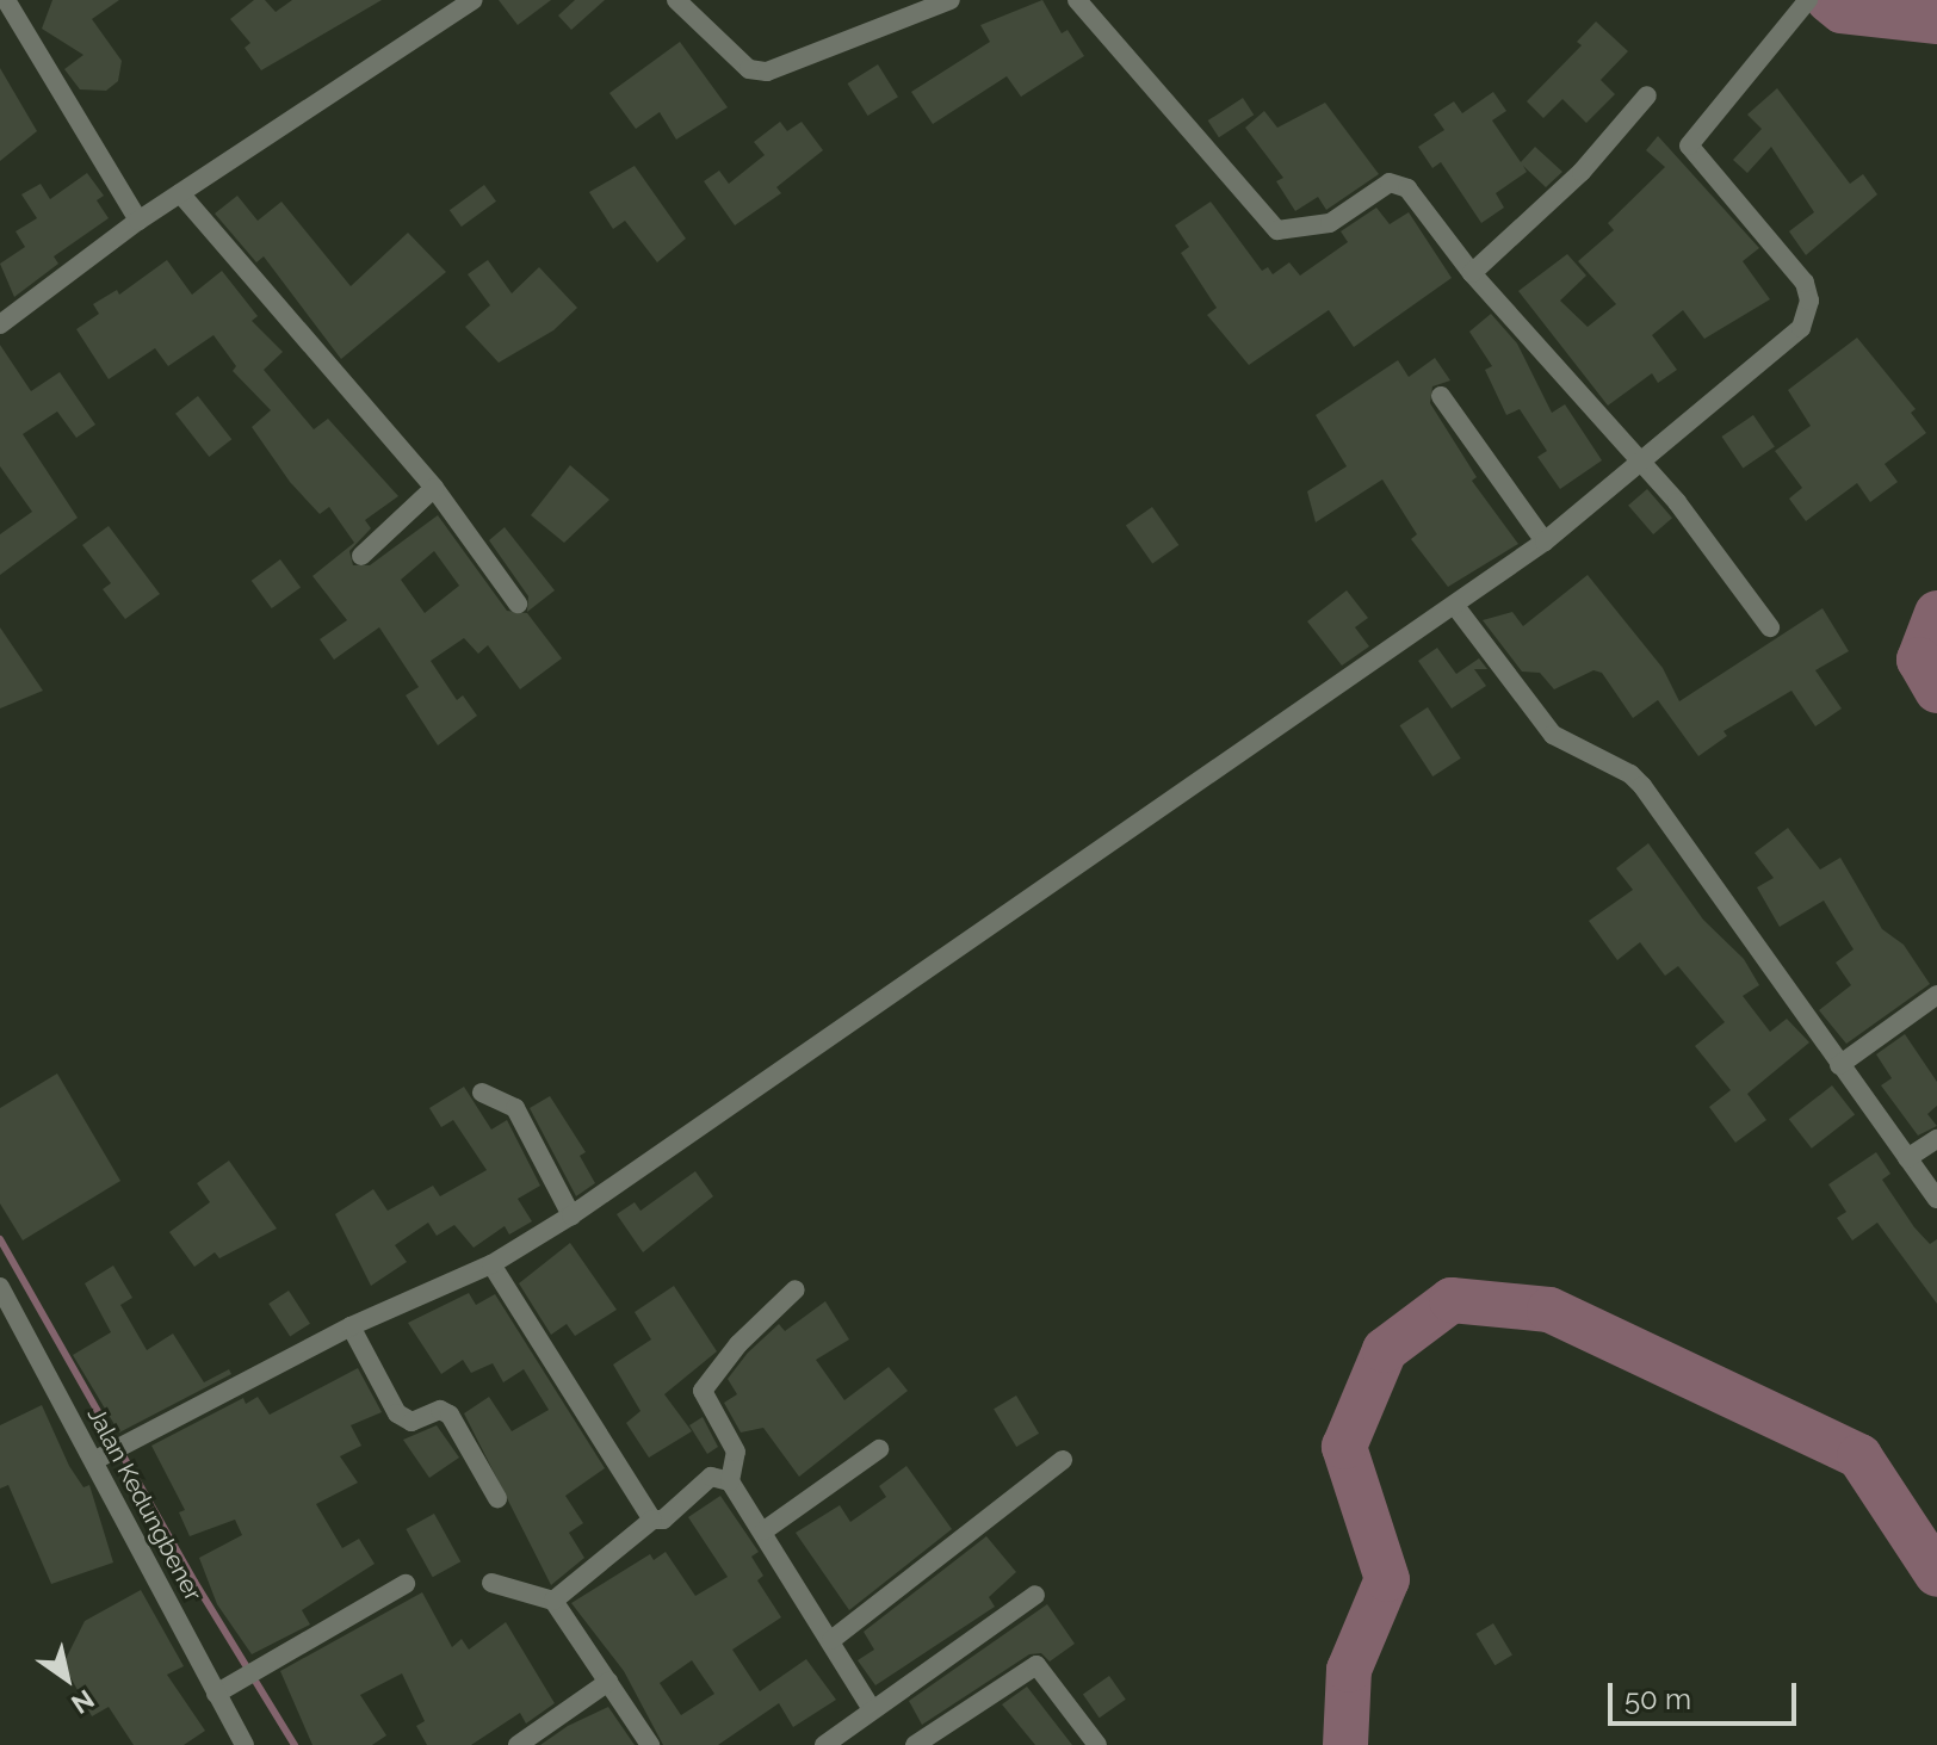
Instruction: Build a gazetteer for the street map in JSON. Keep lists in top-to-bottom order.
{
  "streets": {
    "street": ["Jalan Kedungbener"]
  },
  "scale_bar": "50 m",
  "north": "bottom right"
}
